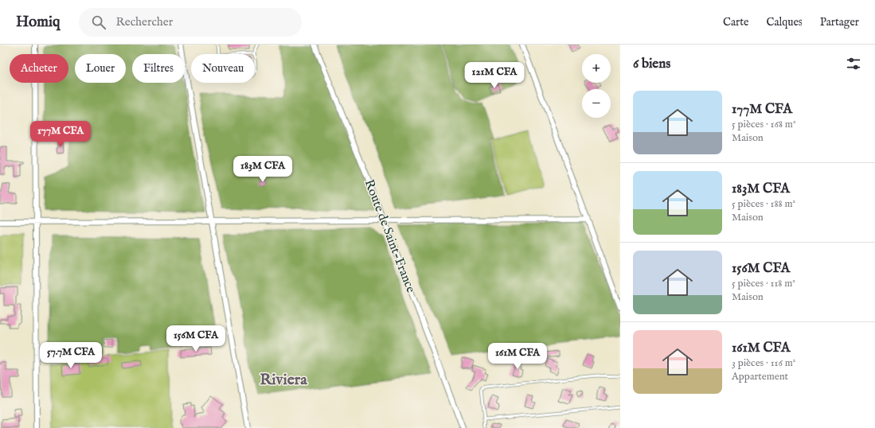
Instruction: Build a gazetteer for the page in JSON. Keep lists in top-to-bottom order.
{
  "streets": {
    "street": ["Route de Saint-France"]
  },
  "districts": ["Riviera"],
  "page": {
    "header": "Homiq",
    "search": "Rechercher",
    "nav": ["Carte", "Calques", "Partager"],
    "heading": "6 biens",
    "map_buttons": ["+", "−"],
    "chip": [
      "Acheter",
      "Louer",
      "Filtres",
      "Nouveau"
    ],
    "price": [
      "121M CFA",
      "177M CFA",
      "183M CFA",
      "156M CFA",
      "57.7M CFA",
      "161M CFA"
    ],
    "list": [
      {
        "name": "177M CFA",
        "note": "5 pièces · 168 m² · Maison"
      },
      {
        "name": "183M CFA",
        "note": "5 pièces · 188 m² · Maison"
      },
      {
        "name": "156M CFA",
        "note": "5 pièces · 118 m² · Maison"
      },
      {
        "name": "161M CFA",
        "note": "3 pièces · 116 m² · Appartement"
      }
    ]
  }
}
